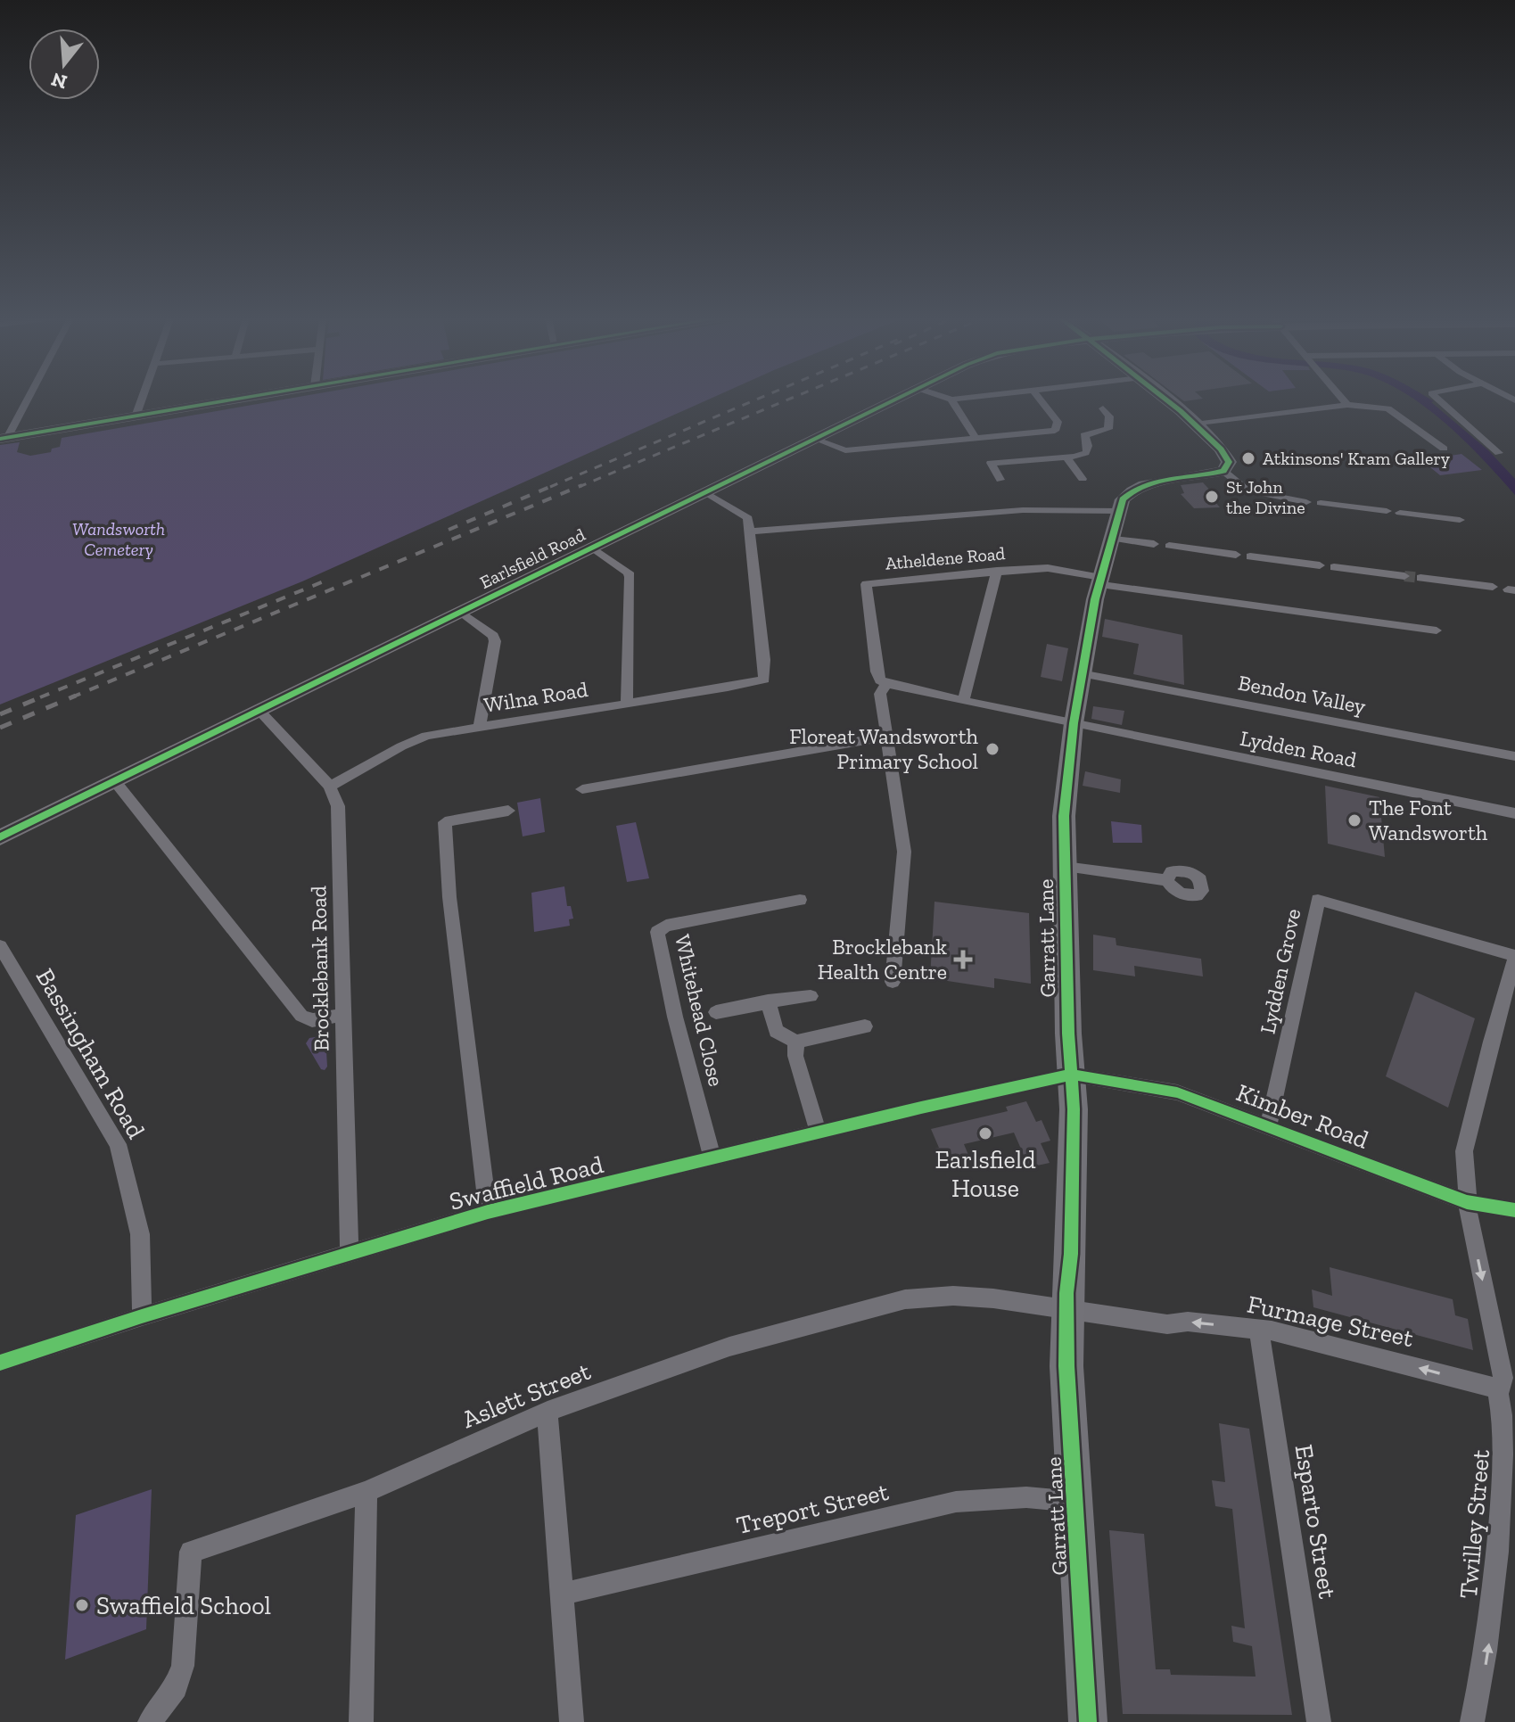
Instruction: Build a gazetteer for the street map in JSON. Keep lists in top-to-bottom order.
{
  "streets": {
    "main road": ["Garratt Lane"],
    "street": [
      "Earlsfield Road",
      "Atheldene Road",
      "Bendon Valley",
      "Wilna Road",
      "Lydden Road",
      "Brocklebank Road",
      "Lydden Grove",
      "Whitehead Close",
      "Bassingham Road",
      "Kimber Road",
      "Swaffield Road",
      "Furmage Street",
      "Aslett Street",
      "Treport Street",
      "Esparto Street",
      "Twilley Street"
    ]
  },
  "crossings": [
    ["Earlsfield Road", "Brocklebank Road"],
    ["Atheldene Road", "Lydden Road"],
    ["Atheldene Road", "Garratt Lane"],
    ["Bendon Valley", "Garratt Lane"],
    ["Wilna Road", "Brocklebank Road"],
    ["Lydden Road", "Garratt Lane"],
    ["Garratt Lane", "Kimber Road"],
    ["Garratt Lane", "Swaffield Road"],
    ["Garratt Lane", "Furmage Street"],
    ["Garratt Lane", "Aslett Street"],
    ["Garratt Lane", "Treport Street"],
    ["Brocklebank Road", "Swaffield Road"],
    ["Lydden Grove", "Kimber Road"],
    ["Lydden Grove", "Twilley Street"],
    ["Whitehead Close", "Swaffield Road"],
    ["Bassingham Road", "Swaffield Road"],
    ["Kimber Road", "Swaffield Road"],
    ["Kimber Road", "Twilley Street"],
    ["Furmage Street", "Aslett Street"],
    ["Furmage Street", "Esparto Street"],
    ["Furmage Street", "Twilley Street"]
  ],
  "one_way": ["Furmage Street"],
  "parks": ["Wandsworth Cemetery"],
  "places": {
    "other": [
      "Atkinsons' Kram Gallery",
      "St John the Divine",
      "Floreat Wandsworth Primary School",
      "The Font Wandsworth",
      "Earlsfield House",
      "Swaffield School"
    ],
    "health": ["Brocklebank Health Centre"]
  },
  "north": "bottom"
}
